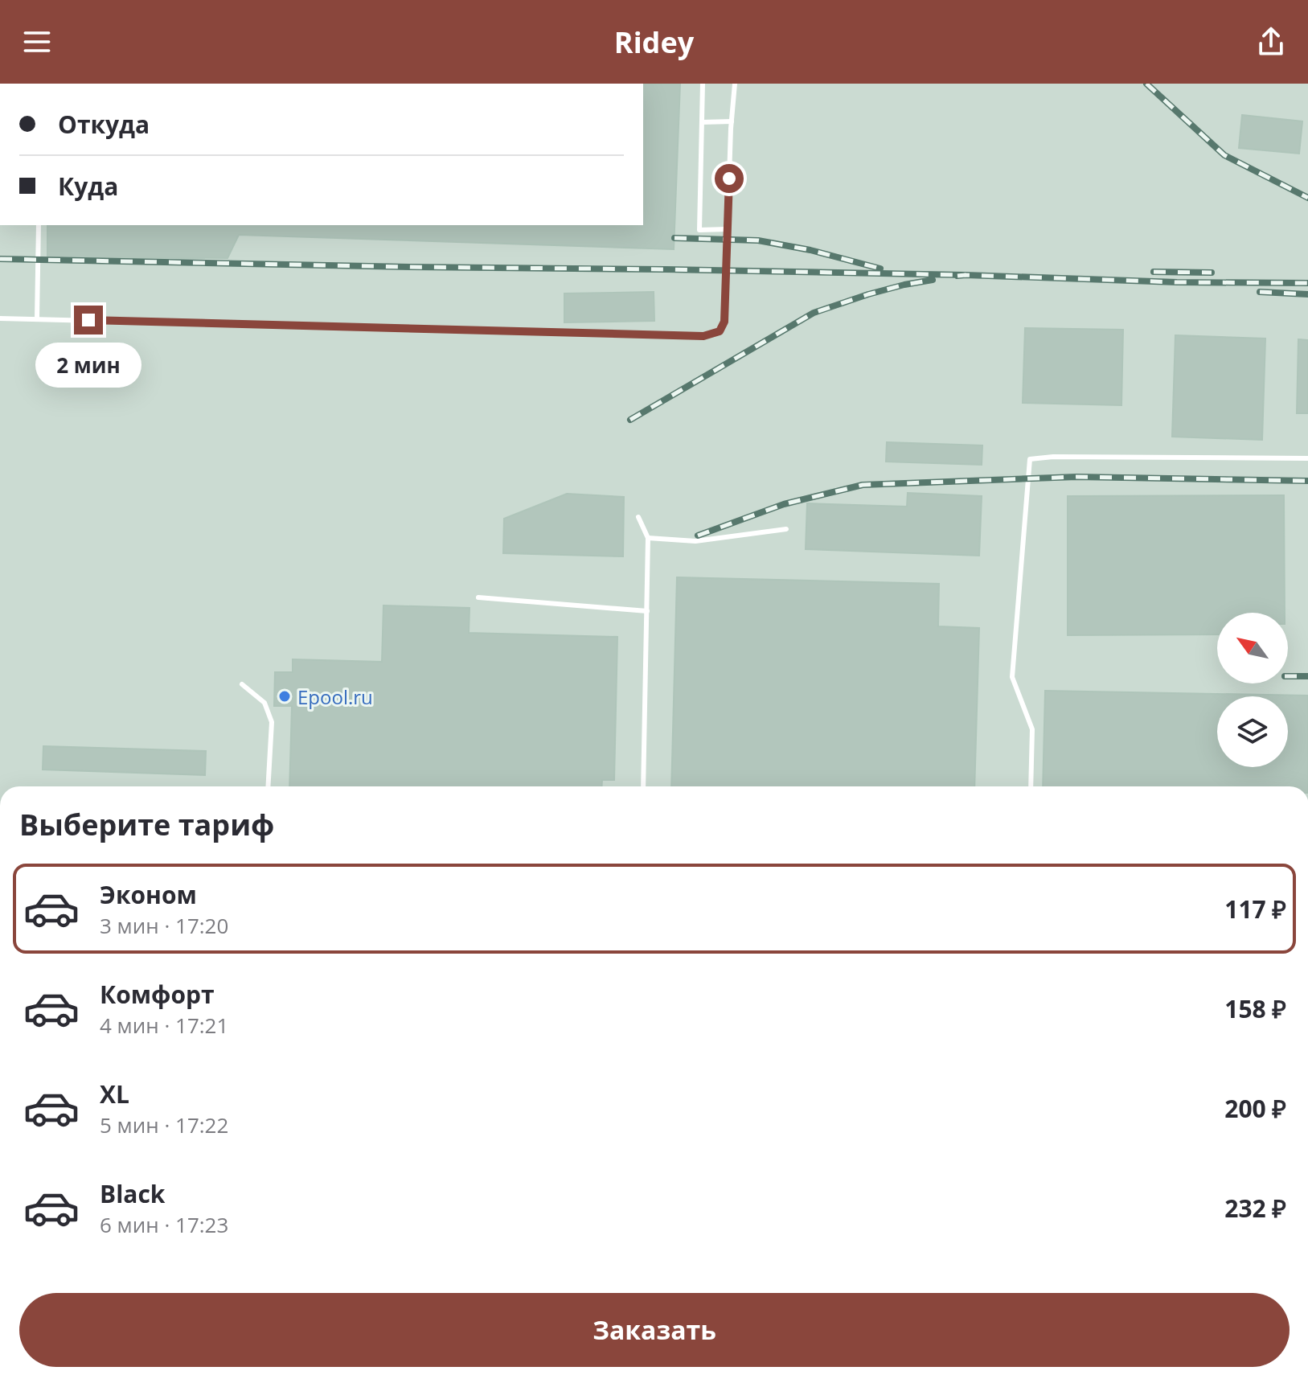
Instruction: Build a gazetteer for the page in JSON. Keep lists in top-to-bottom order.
{
  "places": ["Epool.ru"],
  "north": "top left",
  "page": {
    "header": "Ridey",
    "banner": ["Откуда", "Куда"],
    "bubble": "2 мин",
    "heading": "Выберите тариф",
    "list": [
      {
        "name": "Эконом",
        "note": "3 мин · 17:20",
        "value": "117 ₽"
      },
      {
        "name": "Комфорт",
        "note": "4 мин · 17:21",
        "value": "158 ₽"
      },
      {
        "name": "XL",
        "note": "5 мин · 17:22",
        "value": "200 ₽"
      },
      {
        "name": "Black",
        "note": "6 мин · 17:23",
        "value": "232 ₽"
      }
    ],
    "buttons": "Заказать"
  }
}
